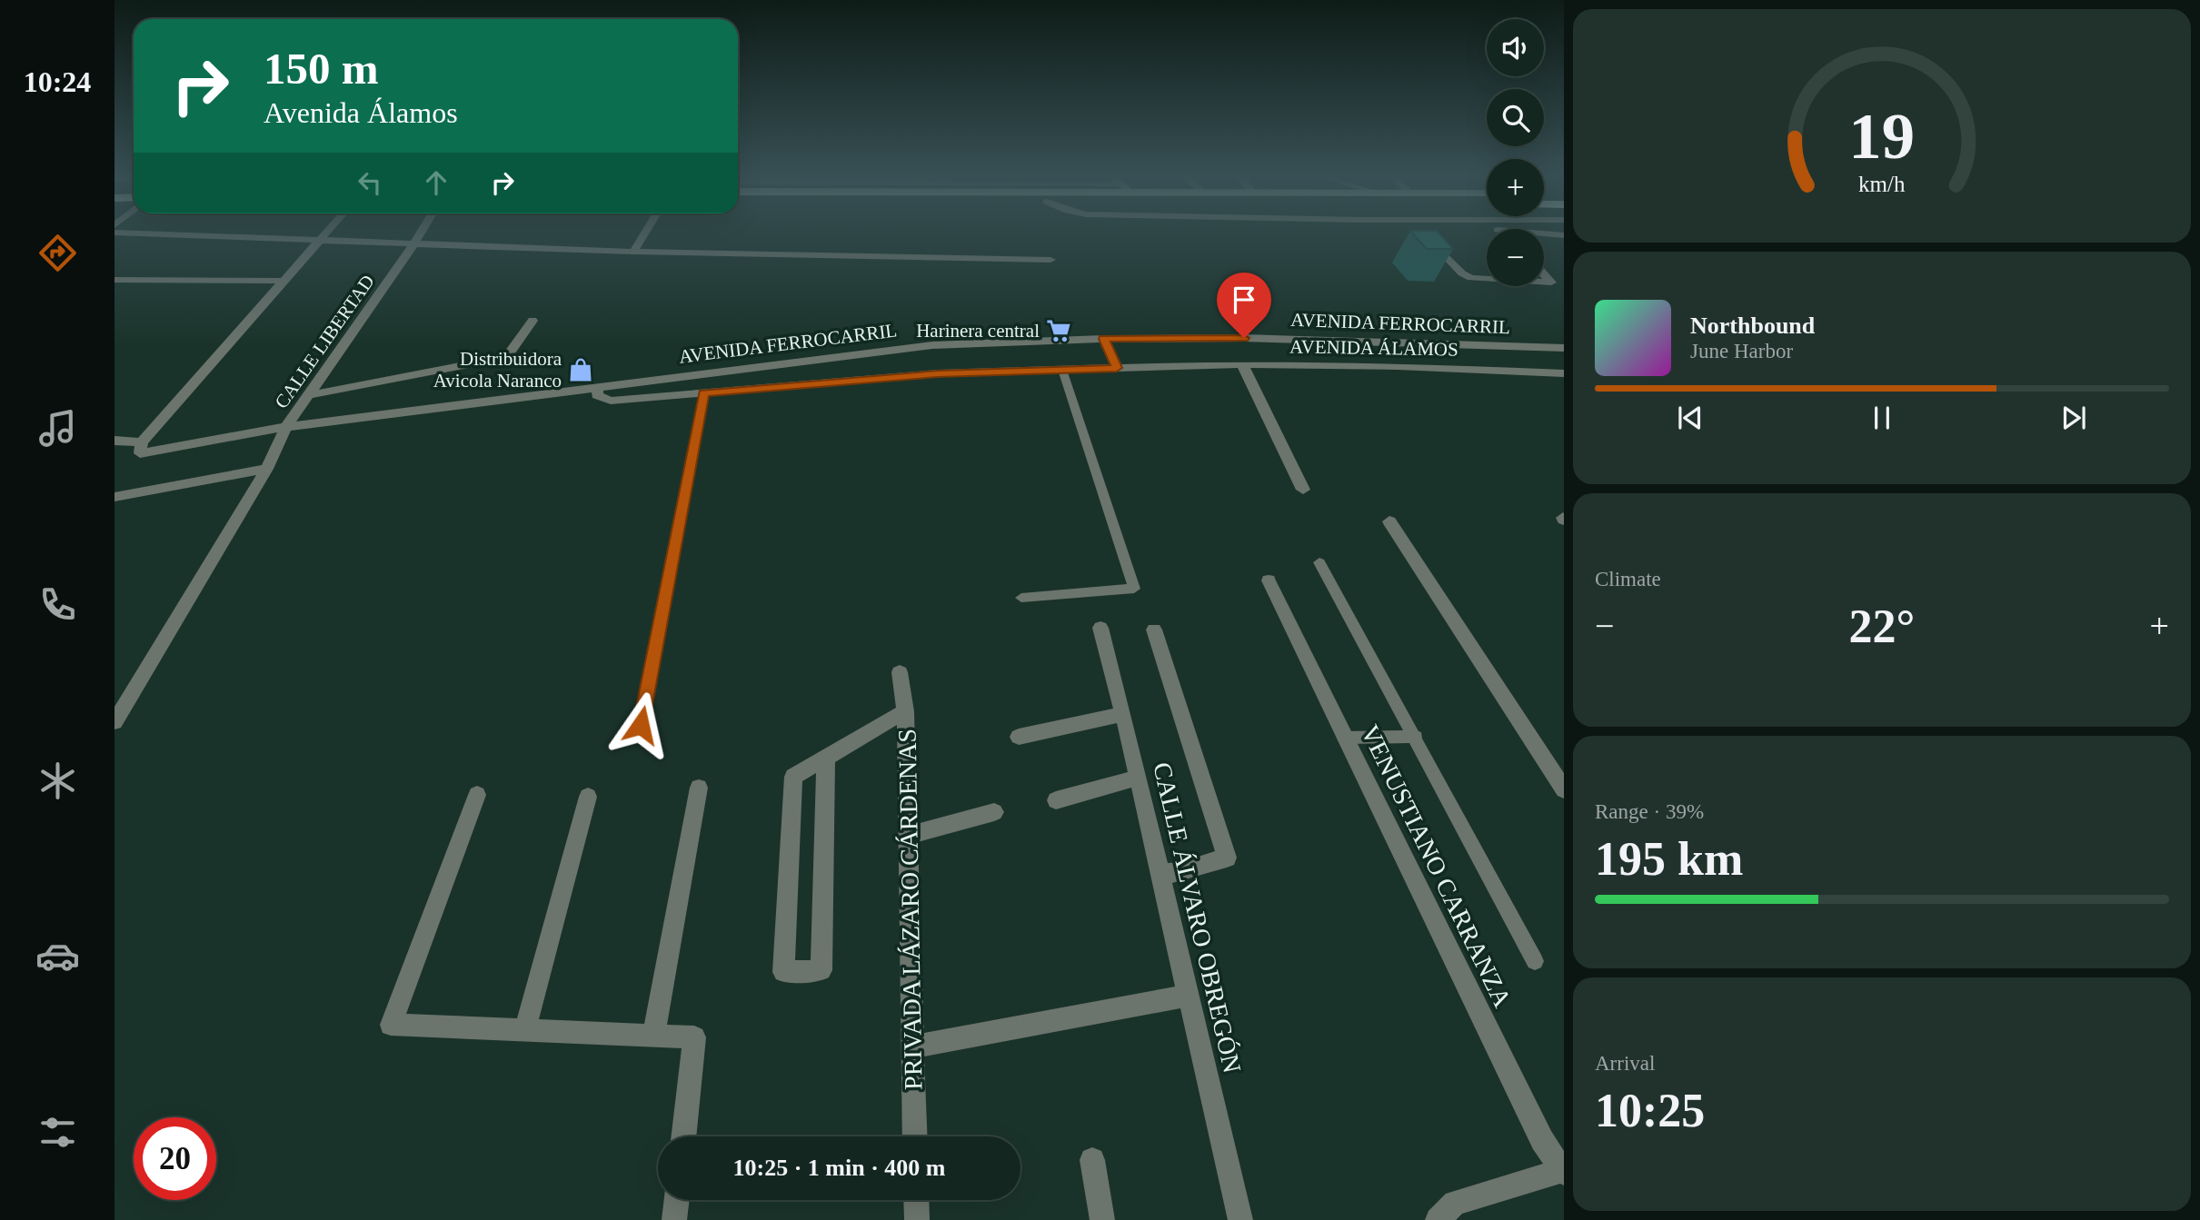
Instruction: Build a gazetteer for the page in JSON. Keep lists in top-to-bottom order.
{
  "streets": {
    "street": [
      "AVENIDA FERROCARRIL",
      "CALLE LIBERTAD",
      "AVENIDA ÁLAMOS",
      "VENUSTIANO CARRANZA",
      "PRIVADA LÁZARO CÁRDENAS",
      "CALLE ÁLVARO OBREGÓN"
    ]
  },
  "crossings": [
    ["AVENIDA FERROCARRIL", "CALLE LIBERTAD"],
    ["AVENIDA FERROCARRIL", "AVENIDA ÁLAMOS"]
  ],
  "places": {
    "supermarket": ["Harinera central"],
    "shop": ["Distribuidora Avicola Naranco"]
  },
  "page": {
    "tabs": "10:24",
    "map_buttons": ["+", "−"],
    "turn": ["150 m", "Avenida Álamos"],
    "song": ["Northbound", "June Harbor"],
    "tile": [
      "Climate",
      ["Range · 39%", "195 km"],
      ["Arrival", "10:25"]
    ],
    "heat": ["−", "22°", "+"],
    "limit": "20",
    "trip": "10:25 · 1 min · 400 m",
    "gauge": ["19", "km/h"]
  }
}
